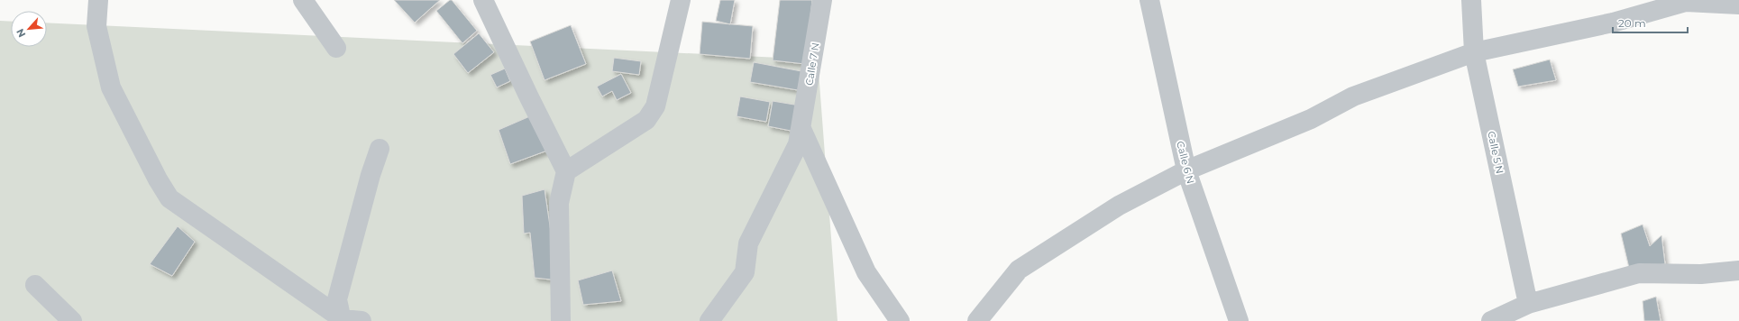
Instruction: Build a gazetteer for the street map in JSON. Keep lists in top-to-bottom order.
{
  "streets": {
    "street": ["Calle 7 N", "Calle 5 N", "Calle 6 N"]
  },
  "scale_bar": "20 m",
  "north": "bottom left"
}
